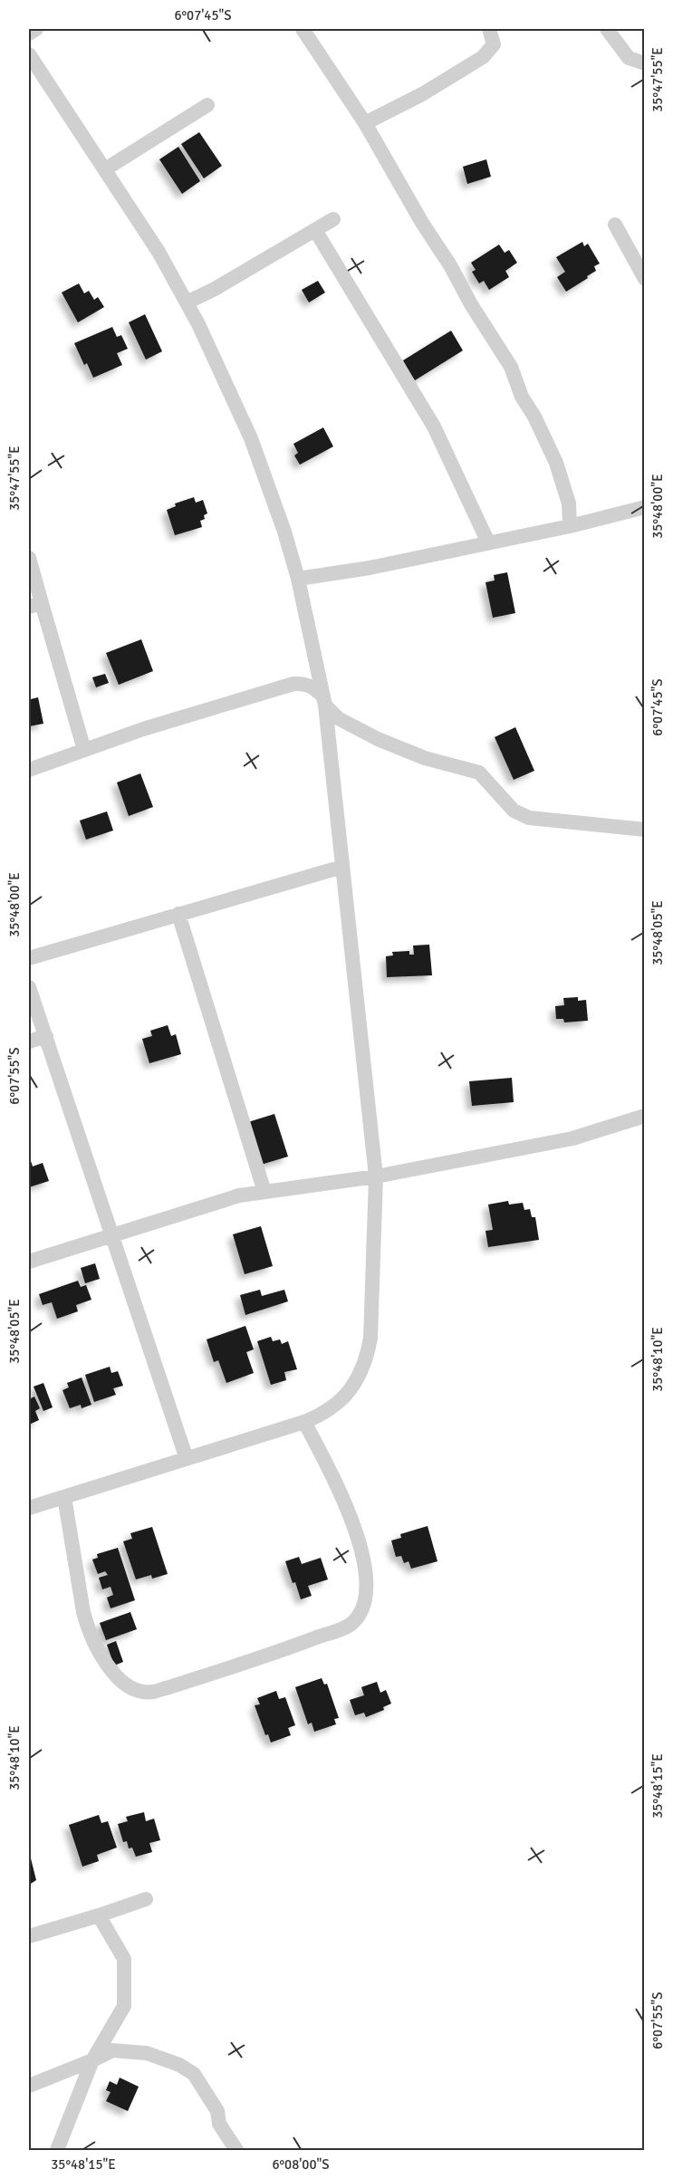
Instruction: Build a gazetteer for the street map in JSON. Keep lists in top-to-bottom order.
{
  "coordinates": [
    "6°07'45\"S",
    "35°47'55\"E",
    "35°48'00\"E",
    "35°48'05\"E",
    "6°07'55\"S",
    "35°48'10\"E",
    "35°48'15\"E",
    "6°08'00\"S"
  ]
}
